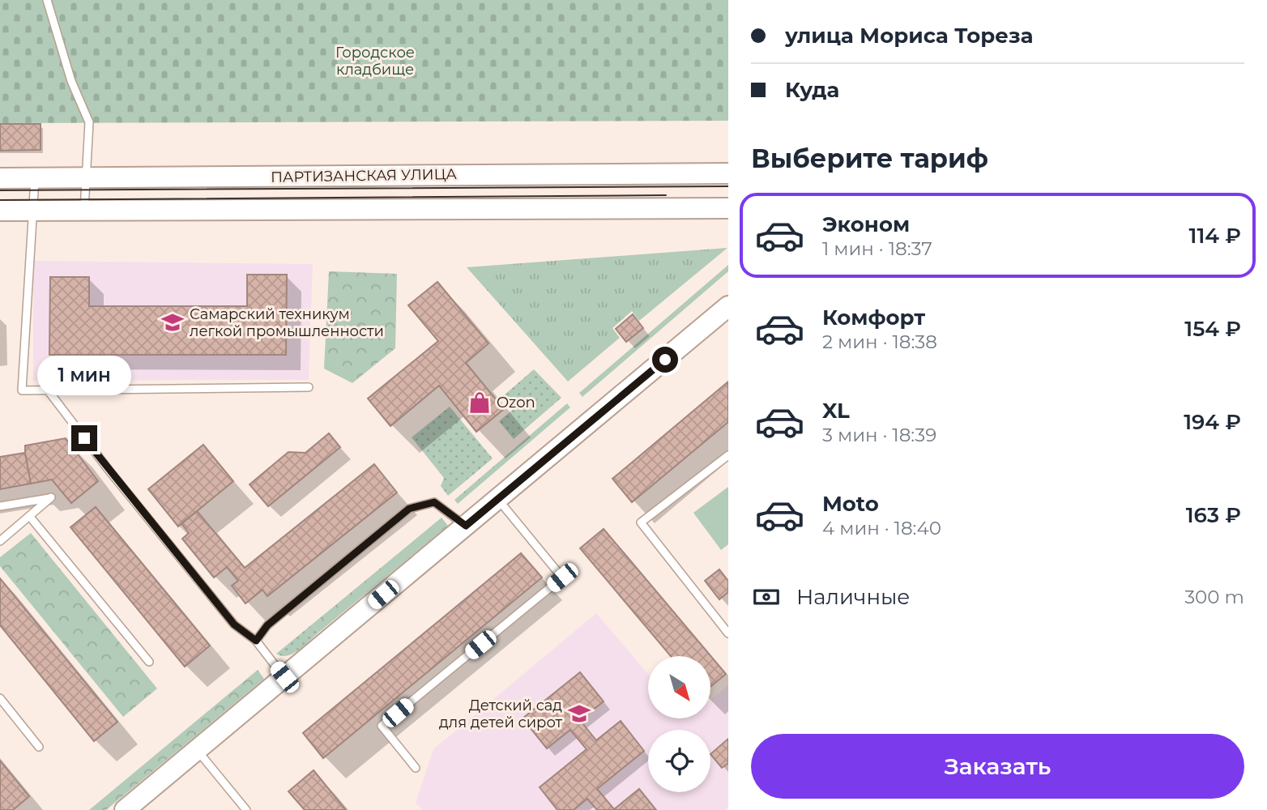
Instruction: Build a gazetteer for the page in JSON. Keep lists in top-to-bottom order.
{
  "streets": {
    "street": ["ПАРТИЗАНСКАЯ УЛИЦА"]
  },
  "parks": ["Городское кладбище"],
  "places": {
    "school or university": ["Самарский техникум легкой промышленности", "Детский сад для детей сирот"],
    "shop": ["Ozon"]
  },
  "north": "bottom right",
  "page": {
    "banner": ["улица Мориса Тореза", "Куда"],
    "heading": "Выберите тариф",
    "list": [
      {
        "name": "Эконом",
        "note": "1 мин · 18:37",
        "value": "114 ₽"
      },
      {
        "name": "Комфорт",
        "note": "2 мин · 18:38",
        "value": "154 ₽"
      },
      {
        "name": "XL",
        "note": "3 мин · 18:39",
        "value": "194 ₽"
      },
      {
        "name": "Moto",
        "note": "4 мин · 18:40",
        "value": "163 ₽"
      }
    ],
    "bubble": "1 мин",
    "pay": ["Наличные", "300 m"],
    "buttons": "Заказать"
  }
}
